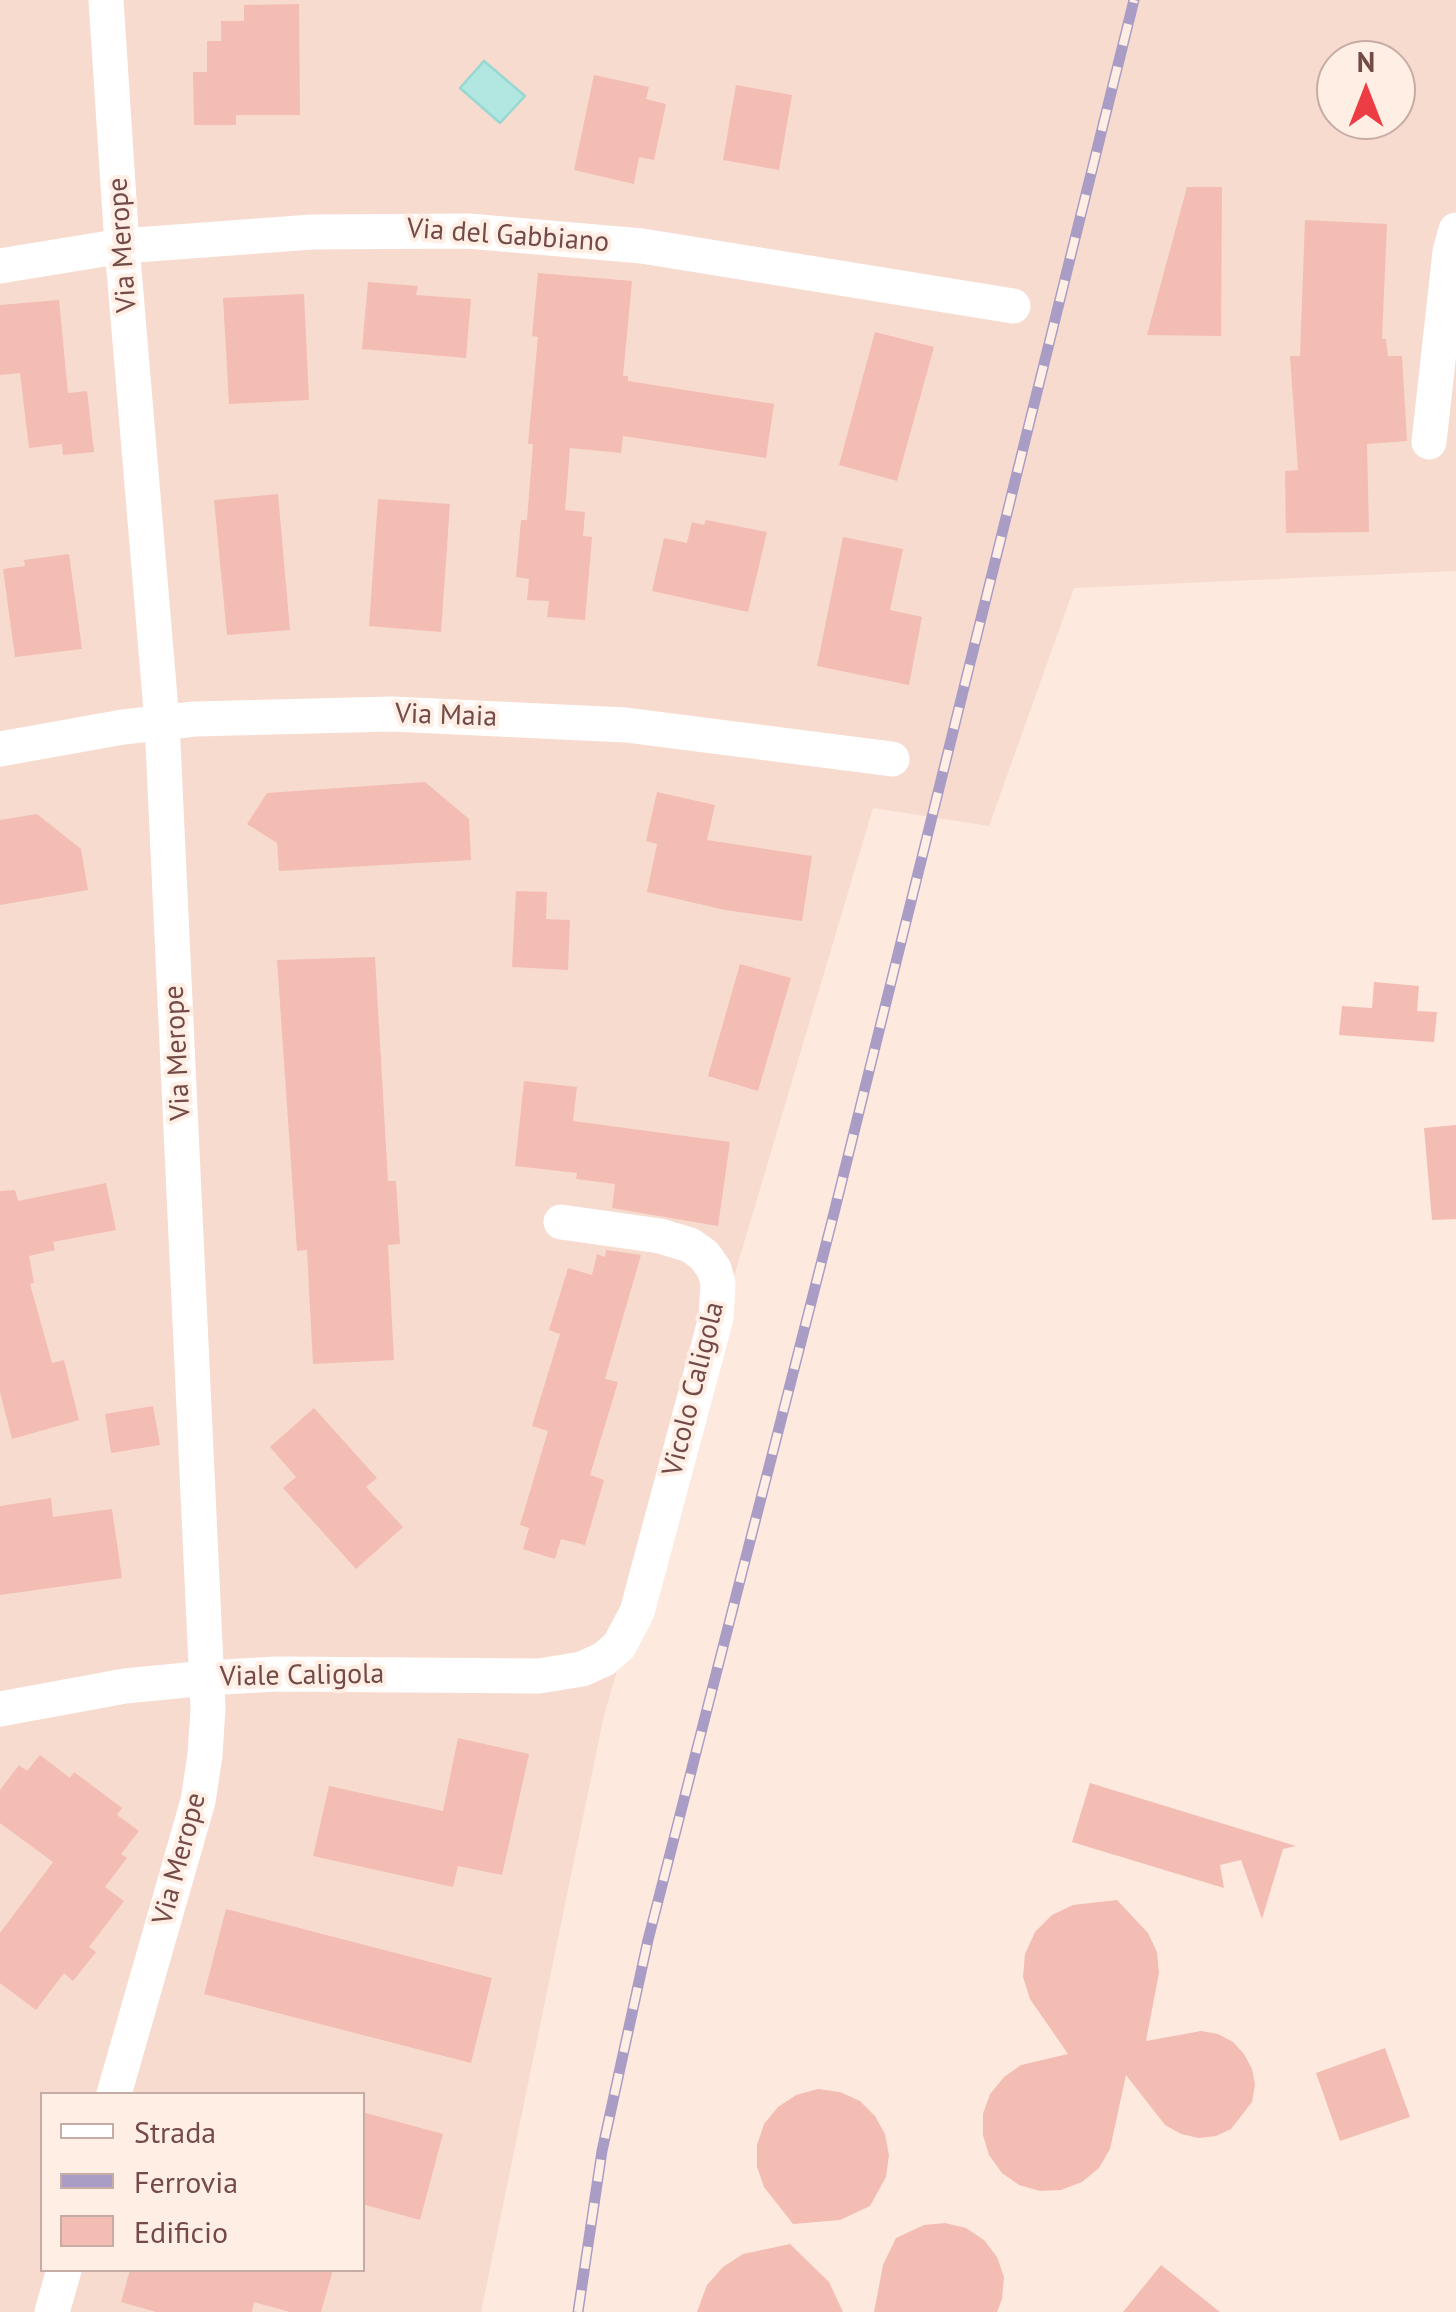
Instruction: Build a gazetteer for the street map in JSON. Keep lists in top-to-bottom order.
{
  "streets": {
    "street": [
      "Via del Gabbiano",
      "Via Merope",
      "Via Maia",
      "Vicolo Caligola",
      "Viale Caligola"
    ]
  },
  "crossings": [
    ["Via del Gabbiano", "Via Merope"],
    ["Via Merope", "Via Maia"],
    ["Via Merope", "Viale Caligola"],
    ["Vicolo Caligola", "Viale Caligola"]
  ],
  "legend": ["Strada", "Ferrovia", "Edificio"],
  "north": "top"
}
